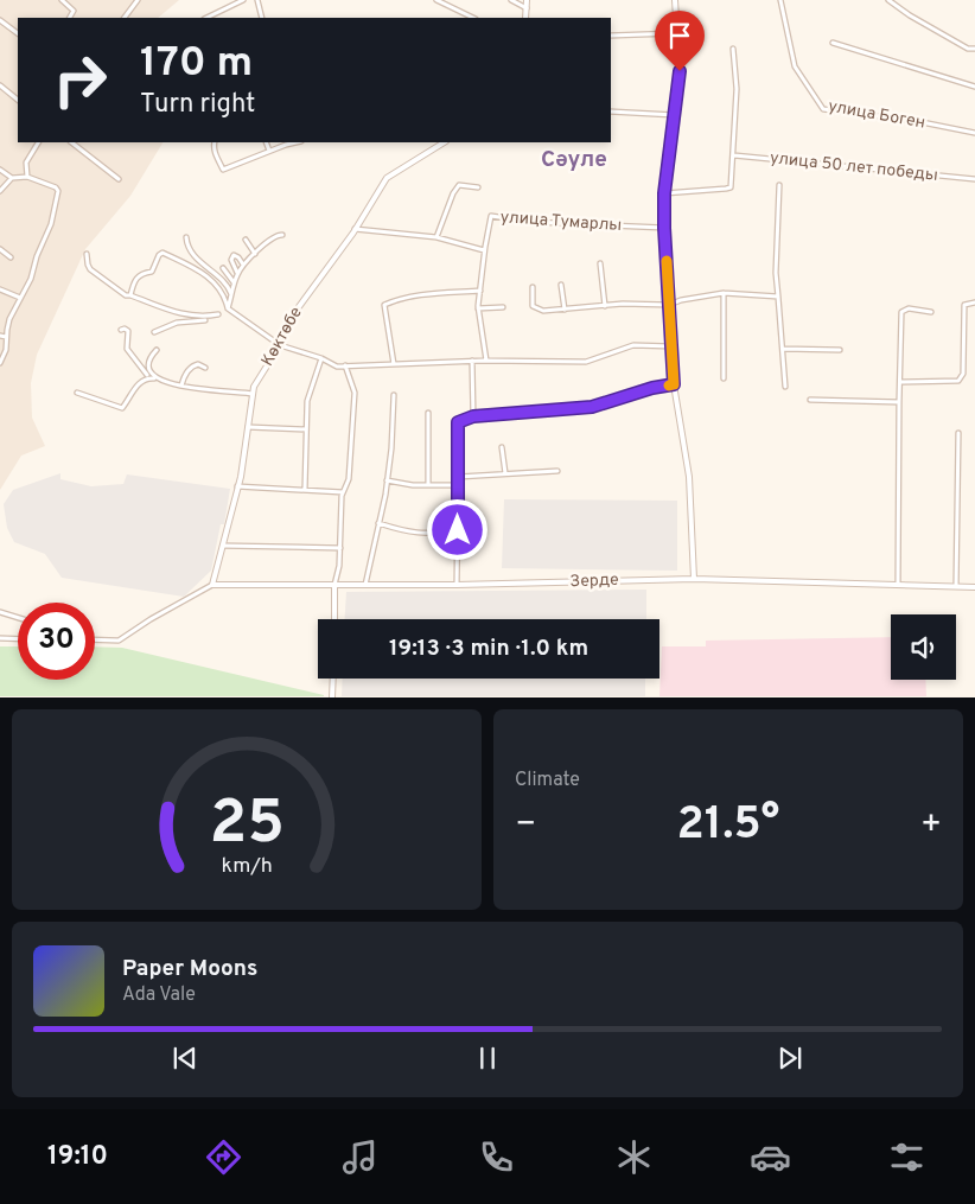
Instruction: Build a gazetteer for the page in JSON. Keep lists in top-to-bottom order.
{
  "streets": {
    "street": [
      "улица Боген",
      "улица 50 лет победы",
      "улица Тумарлы",
      "Көктөбе",
      "Зерде"
    ]
  },
  "crossings": [
    ["Көктөбе", "Зерде"]
  ],
  "districts": ["Сәуле"],
  "page": {
    "turn": ["170 m", "Turn right"],
    "limit": "30",
    "trip": "19:13 · 3 min · 1.0 km",
    "tile": "Climate",
    "heat": ["−", "21.5°", "+"],
    "song": ["Paper Moons", "Ada Vale"],
    "tabs": "19:10",
    "gauge": ["25", "km/h"]
  }
}
